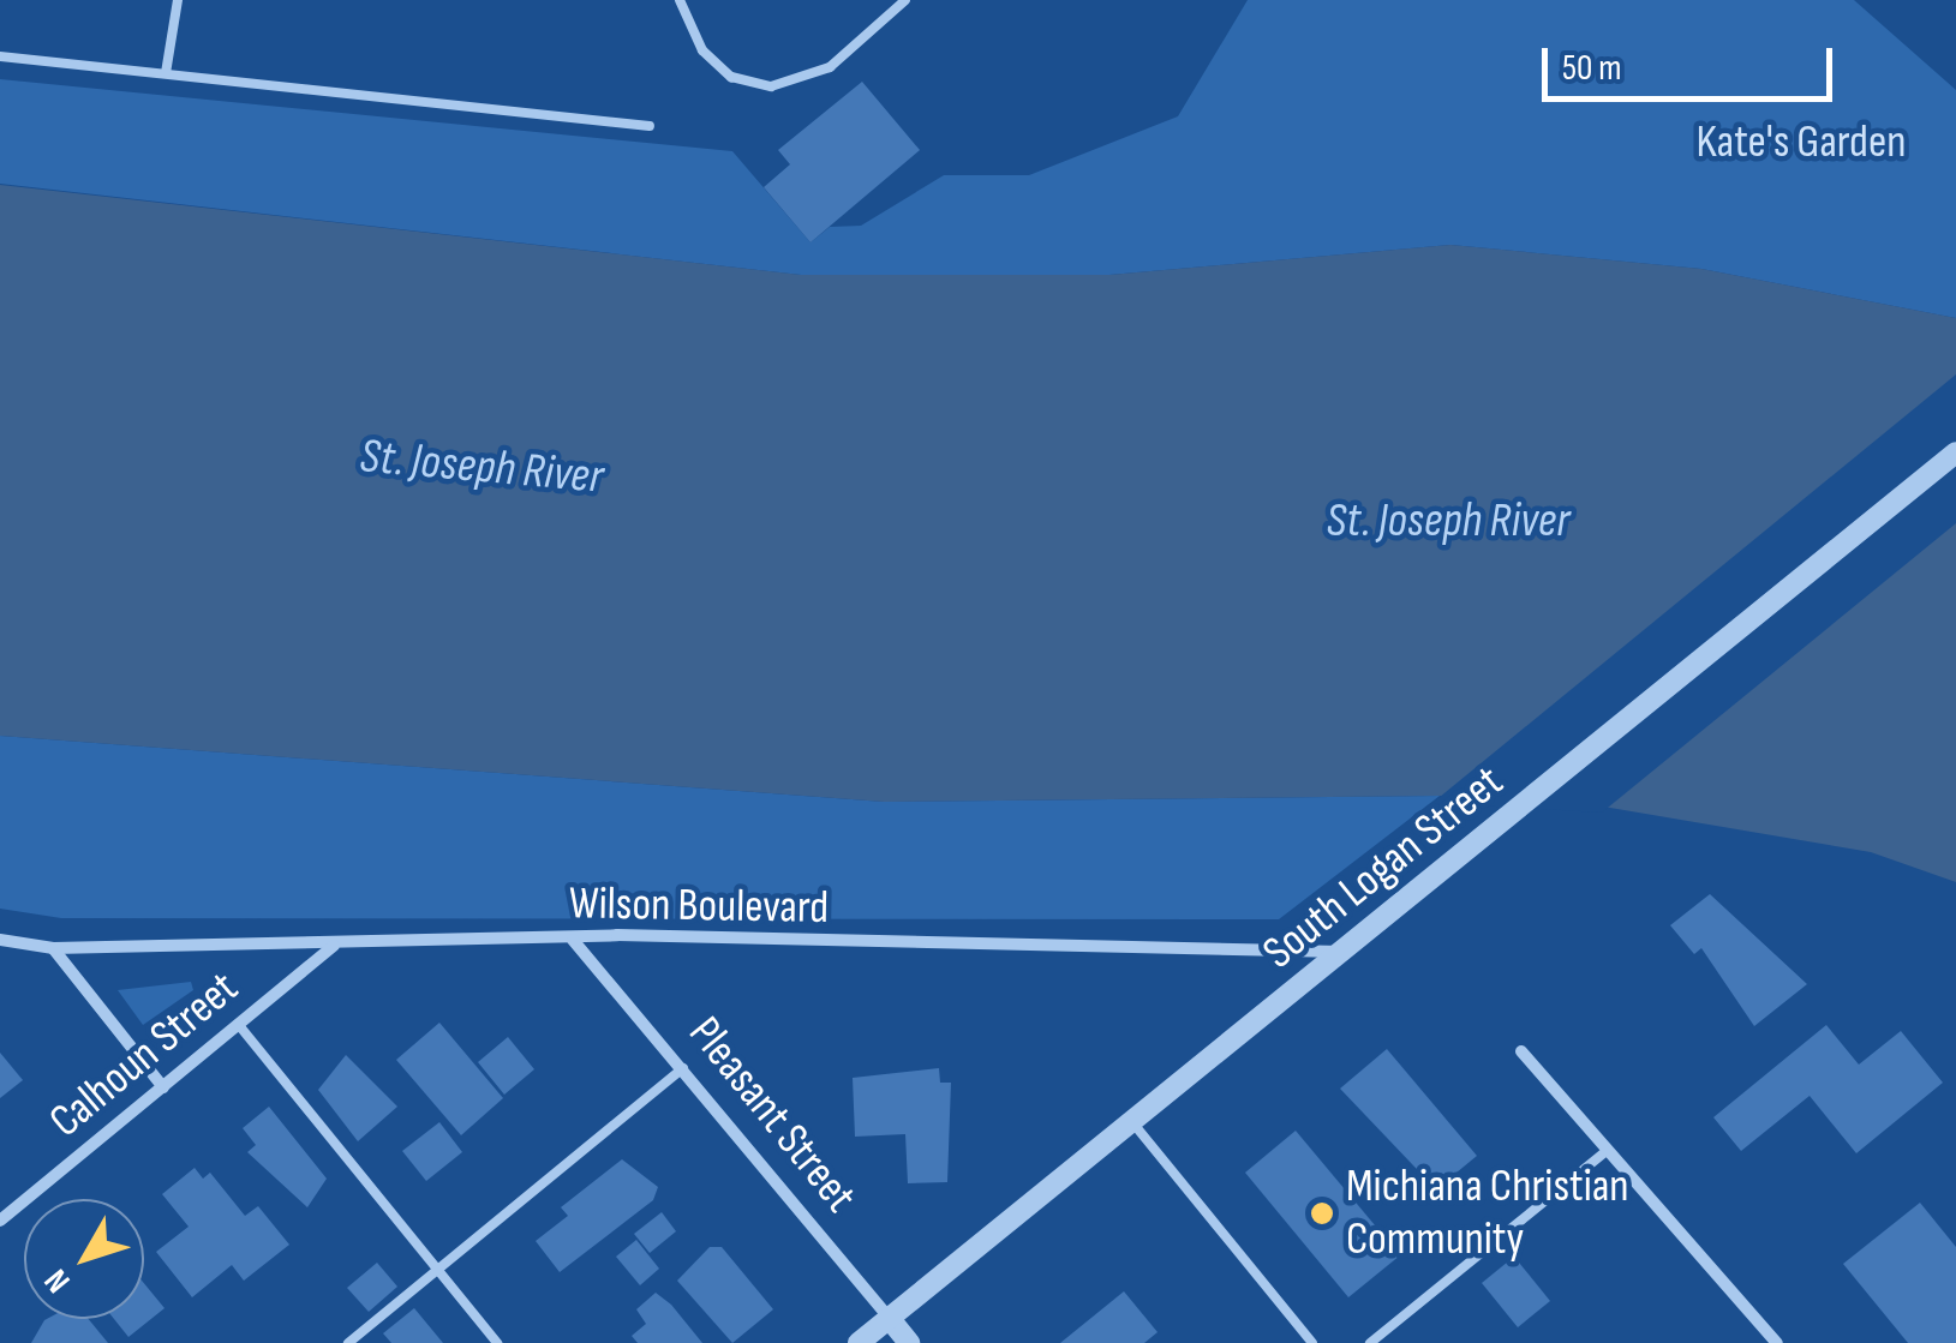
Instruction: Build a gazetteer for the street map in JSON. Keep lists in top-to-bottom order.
{
  "streets": {
    "street": [
      "South Logan Street",
      "Wilson Boulevard",
      "Calhoun Street",
      "Pleasant Street"
    ]
  },
  "crossings": [
    ["South Logan Street", "Wilson Boulevard"],
    ["South Logan Street", "Pleasant Street"],
    ["Wilson Boulevard", "Calhoun Street"],
    ["Wilson Boulevard", "Pleasant Street"]
  ],
  "water": ["St. Joseph River"],
  "parks": ["Kate's Garden"],
  "places": ["Michiana Christian Community"],
  "scale_bar": "50 m",
  "north": "bottom left"
}
